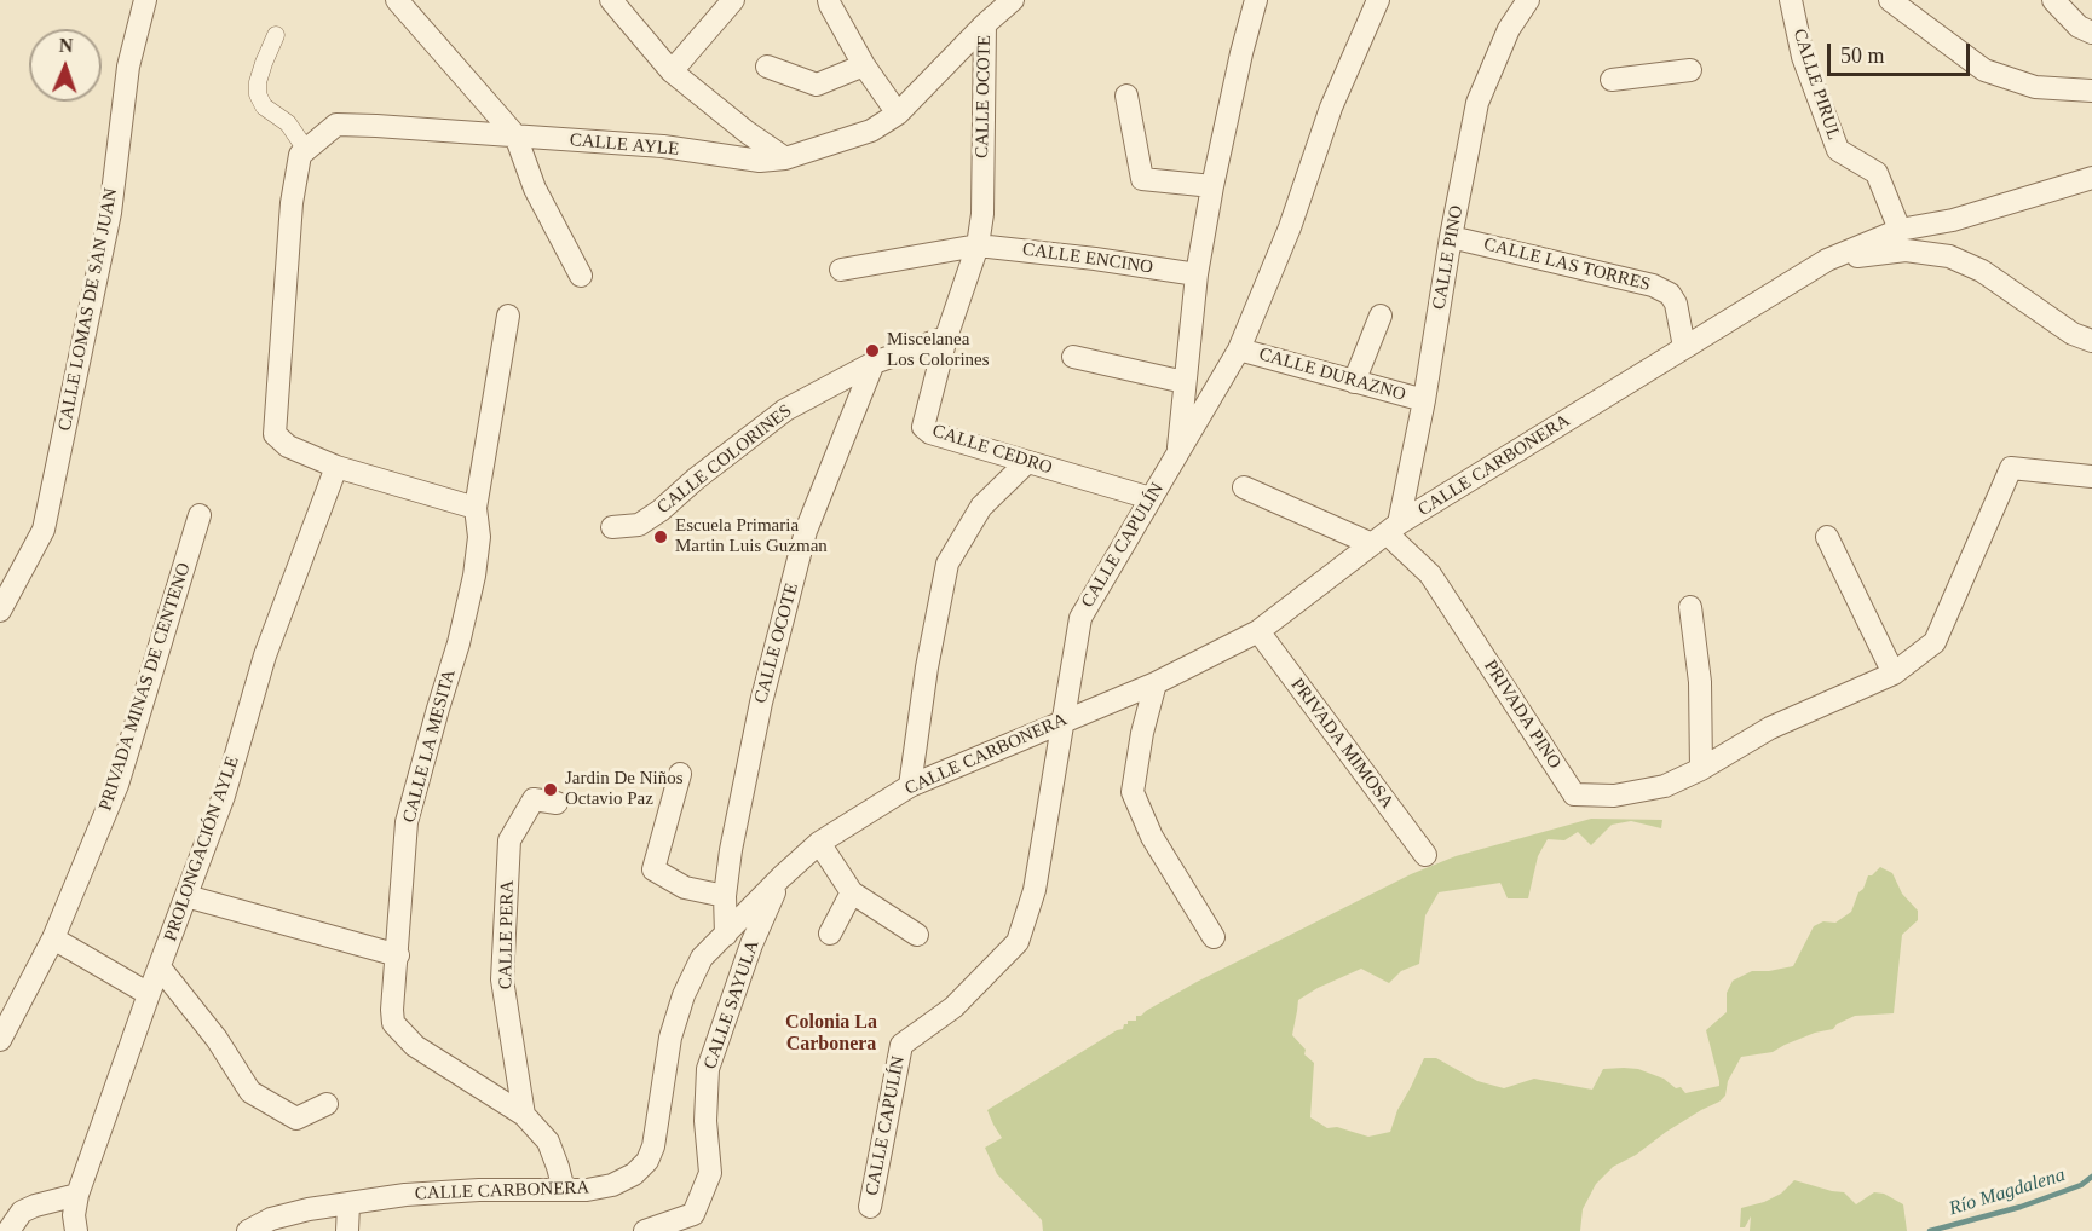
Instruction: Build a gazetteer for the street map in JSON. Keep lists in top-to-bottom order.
{
  "streets": {
    "street": [
      "CALLE PIRUL",
      "CALLE OCOTE",
      "CALLE AYLE",
      "CALLE PINO",
      "CALLE ENCINO",
      "CALLE LAS TORRES",
      "CALLE LOMAS DE SAN JUAN",
      "CALLE DURAZNO",
      "CALLE CEDRO",
      "CALLE COLORINES",
      "CALLE CARBONERA",
      "CALLE CAPULÍN",
      "PRIVADA MINAS DE CENTENO",
      "PRIVADA PINO",
      "PRIVADA MIMOSA",
      "CALLE LA MESITA",
      "PROLONGACIÓN AYLE",
      "CALLE PERA",
      "CALLE SAYULA"
    ]
  },
  "crossings": [
    ["CALLE PIRUL", "CALLE CARBONERA"],
    ["CALLE OCOTE", "CALLE AYLE"],
    ["CALLE OCOTE", "CALLE ENCINO"],
    ["CALLE OCOTE", "CALLE CEDRO"],
    ["CALLE OCOTE", "CALLE COLORINES"],
    ["CALLE OCOTE", "CALLE CARBONERA"],
    ["CALLE PINO", "CALLE LAS TORRES"],
    ["CALLE PINO", "CALLE DURAZNO"],
    ["CALLE PINO", "CALLE CARBONERA"],
    ["CALLE PINO", "PRIVADA PINO"],
    ["CALLE LAS TORRES", "CALLE CARBONERA"],
    ["CALLE DURAZNO", "CALLE CAPULÍN"],
    ["CALLE CEDRO", "CALLE COLORINES"],
    ["CALLE CEDRO", "CALLE CAPULÍN"],
    ["CALLE CARBONERA", "CALLE CAPULÍN"],
    ["CALLE CARBONERA", "PRIVADA PINO"],
    ["CALLE CARBONERA", "PRIVADA MIMOSA"],
    ["CALLE CARBONERA", "CALLE LA MESITA"],
    ["CALLE CARBONERA", "CALLE SAYULA"],
    ["CALLE LA MESITA", "CALLE PERA"]
  ],
  "districts": ["Colonia La Carbonera"],
  "water": ["Río Magdalena"],
  "places": ["Miscelanea Los Colorines", "Escuela Primaria Martin Luis Guzman", "Jardin De Niños Octavio Paz"],
  "scale_bar": "50 m",
  "north": "top"
}
